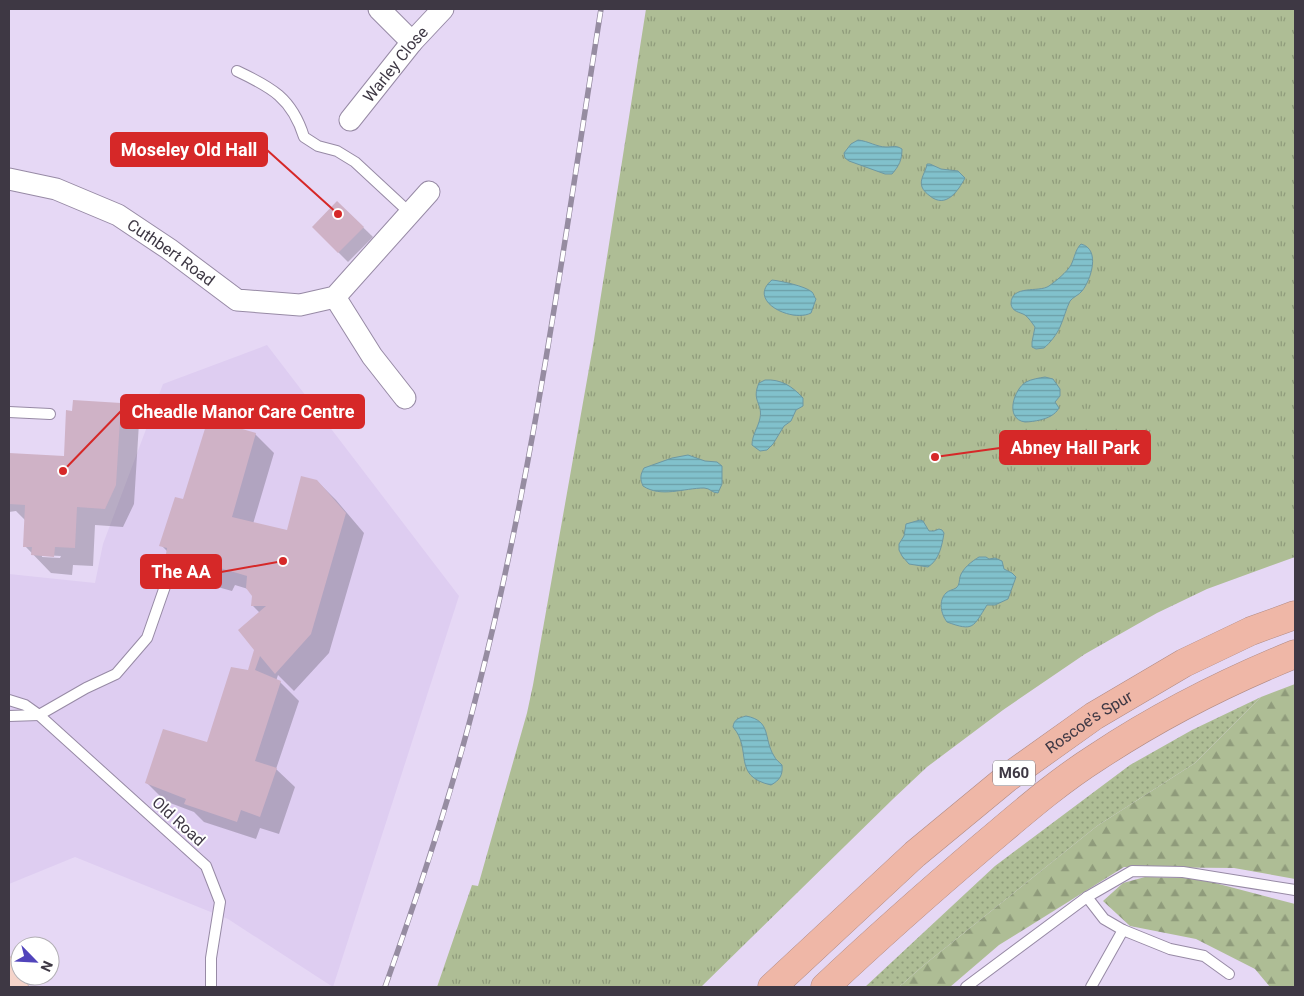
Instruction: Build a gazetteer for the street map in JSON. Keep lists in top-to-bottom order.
{
  "streets": {
    "highway": ["Roscoe's Spur", "M60"],
    "street": ["Warley Close", "Cuthbert Road"],
    "lane": ["Old Road"]
  },
  "places": [
    "Moseley Old Hall",
    "Abney Hall Park",
    "Cheadle Manor Care Centre",
    "The AA"
  ],
  "north": "bottom right"
}
